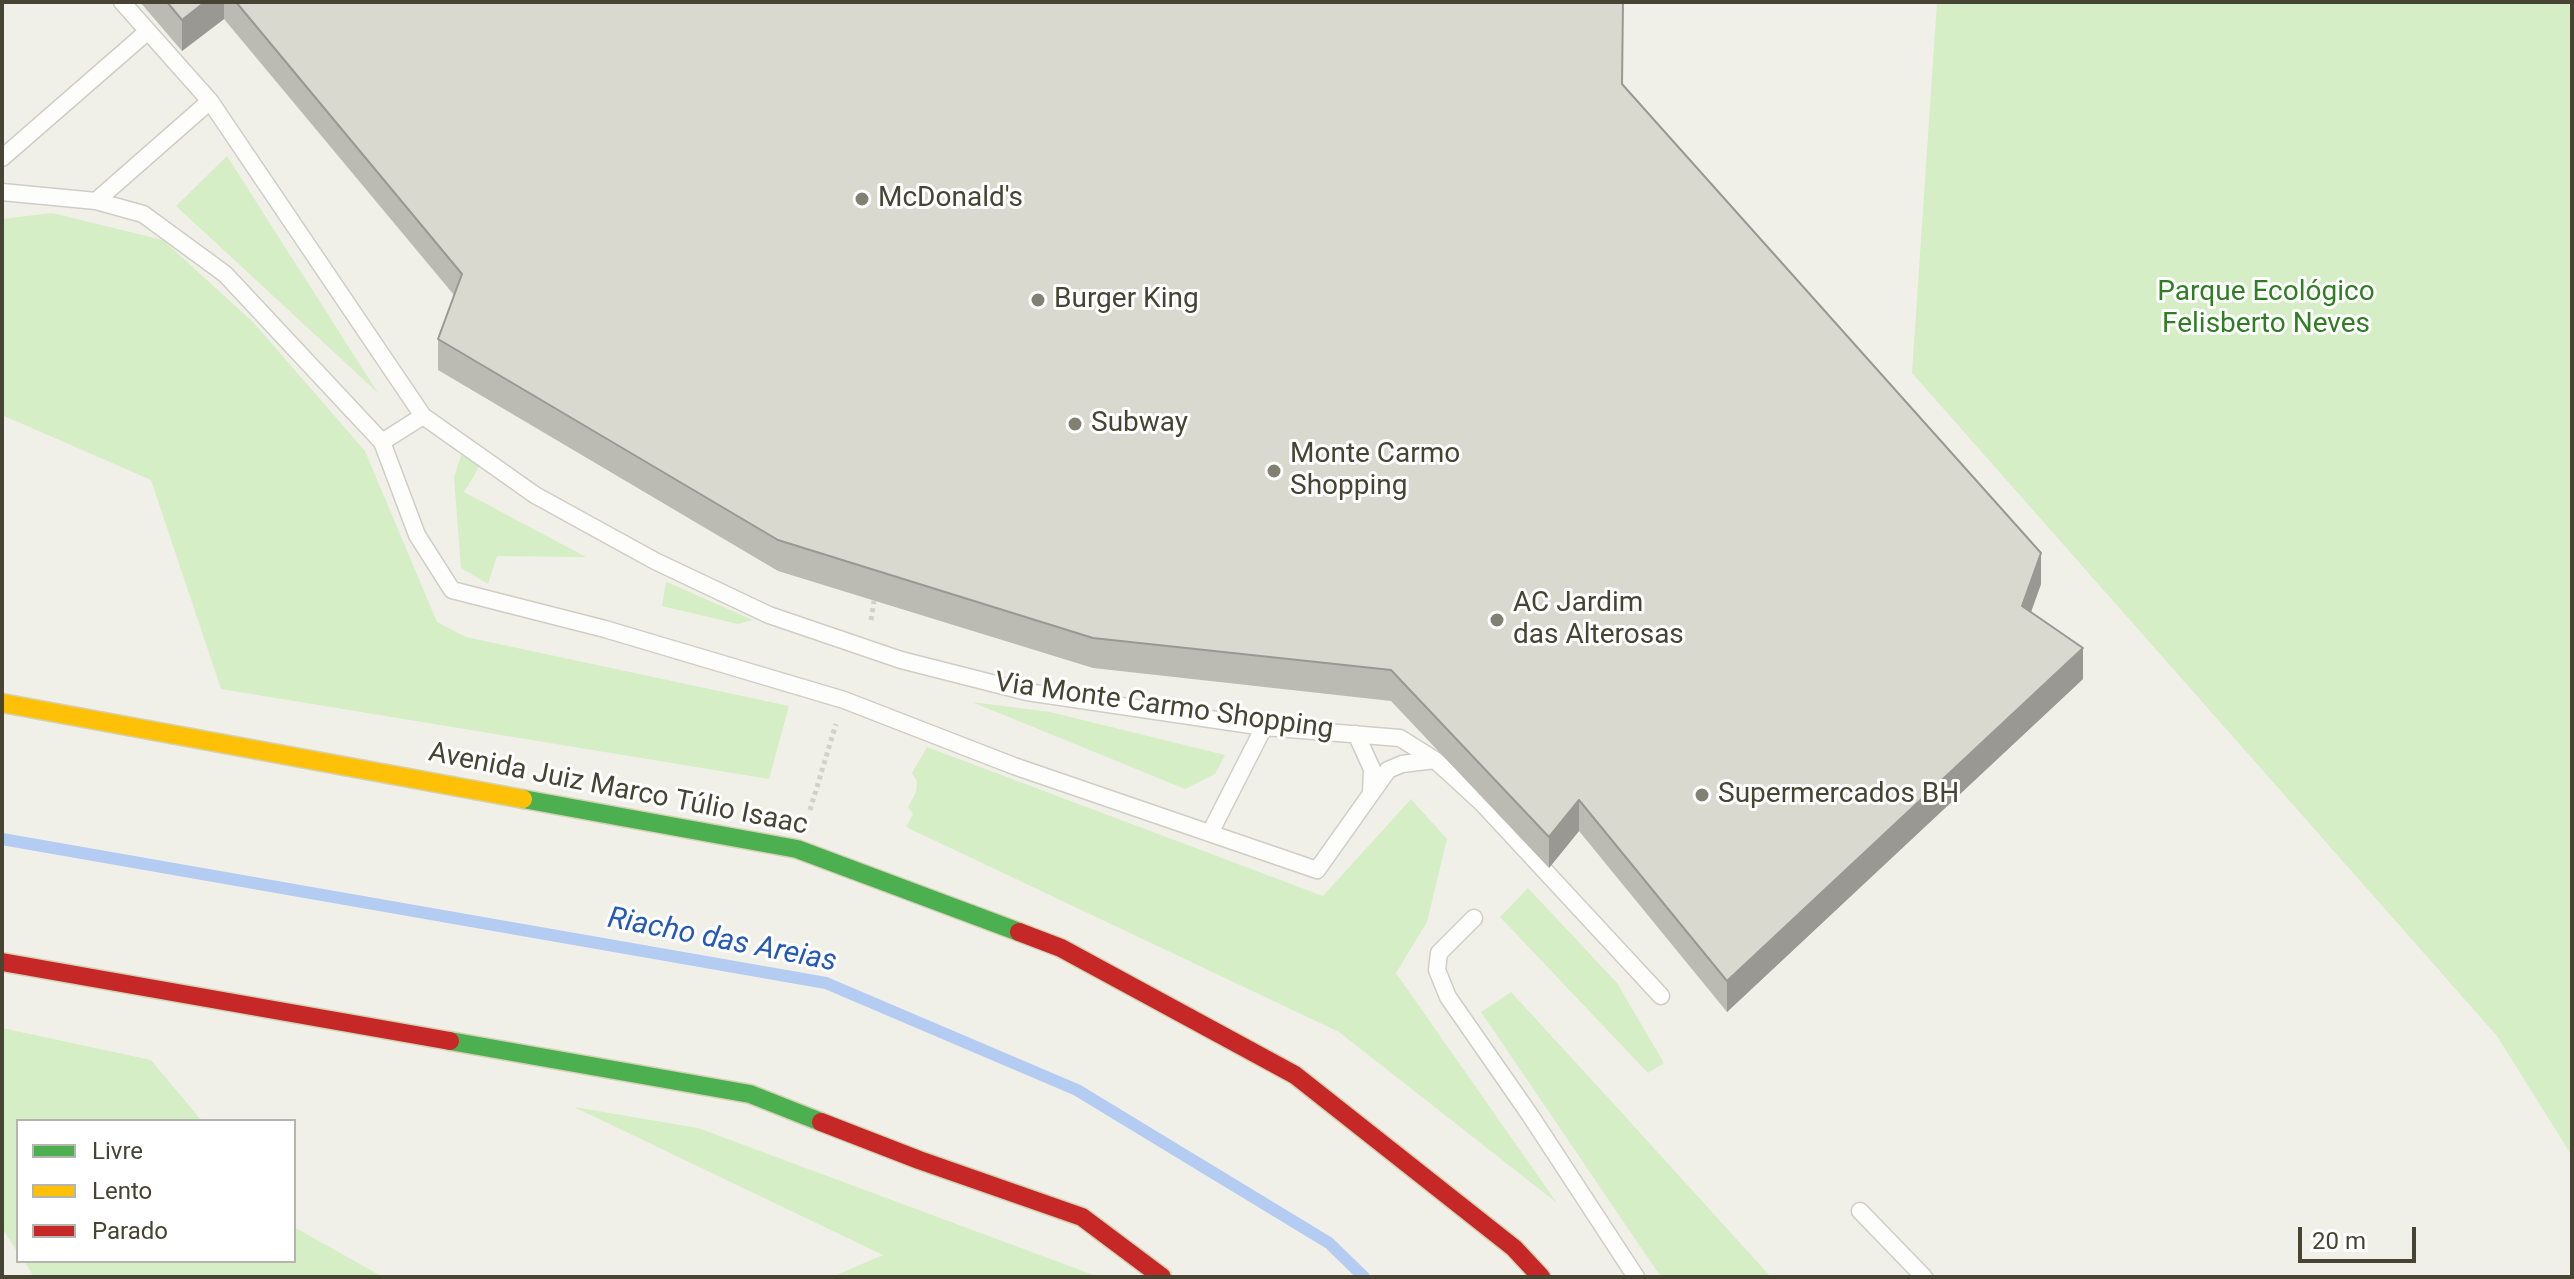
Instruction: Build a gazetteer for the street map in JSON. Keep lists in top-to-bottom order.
{
  "streets": {
    "main road": ["Avenida Juiz Marco Túlio Isaac"],
    "lane": ["Via Monte Carmo Shopping"]
  },
  "water": ["Riacho das Areias"],
  "parks": ["Parque Ecológico Felisberto Neves"],
  "places": [
    "McDonald's",
    "Burger King",
    "Subway",
    "Monte Carmo Shopping",
    "AC Jardim das Alterosas",
    "Supermercados BH"
  ],
  "legend": ["Livre", "Lento", "Parado"],
  "scale_bar": "20 m"
}
